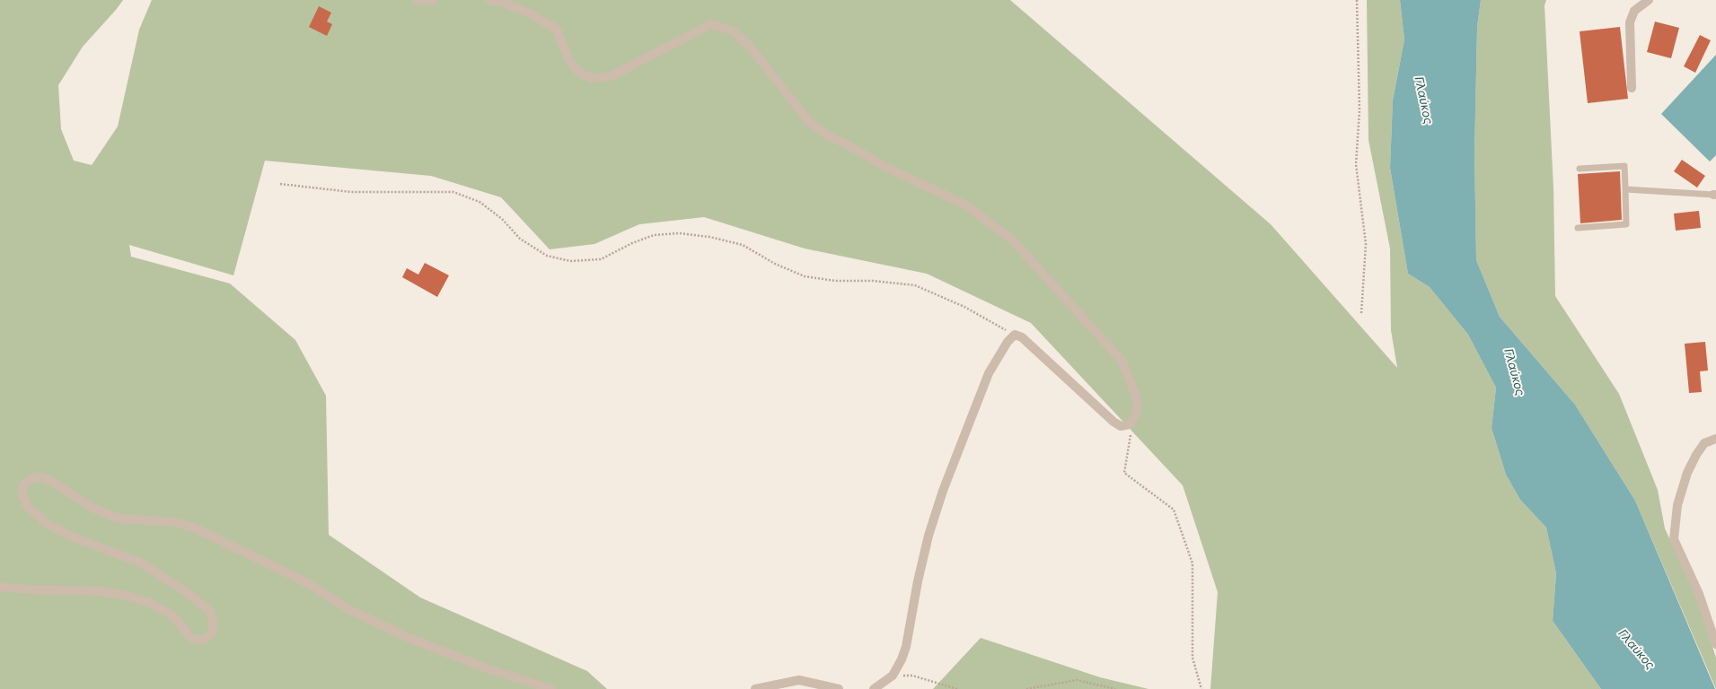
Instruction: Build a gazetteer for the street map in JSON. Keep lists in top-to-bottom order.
{
  "water": ["Γλαύκος"]
}
